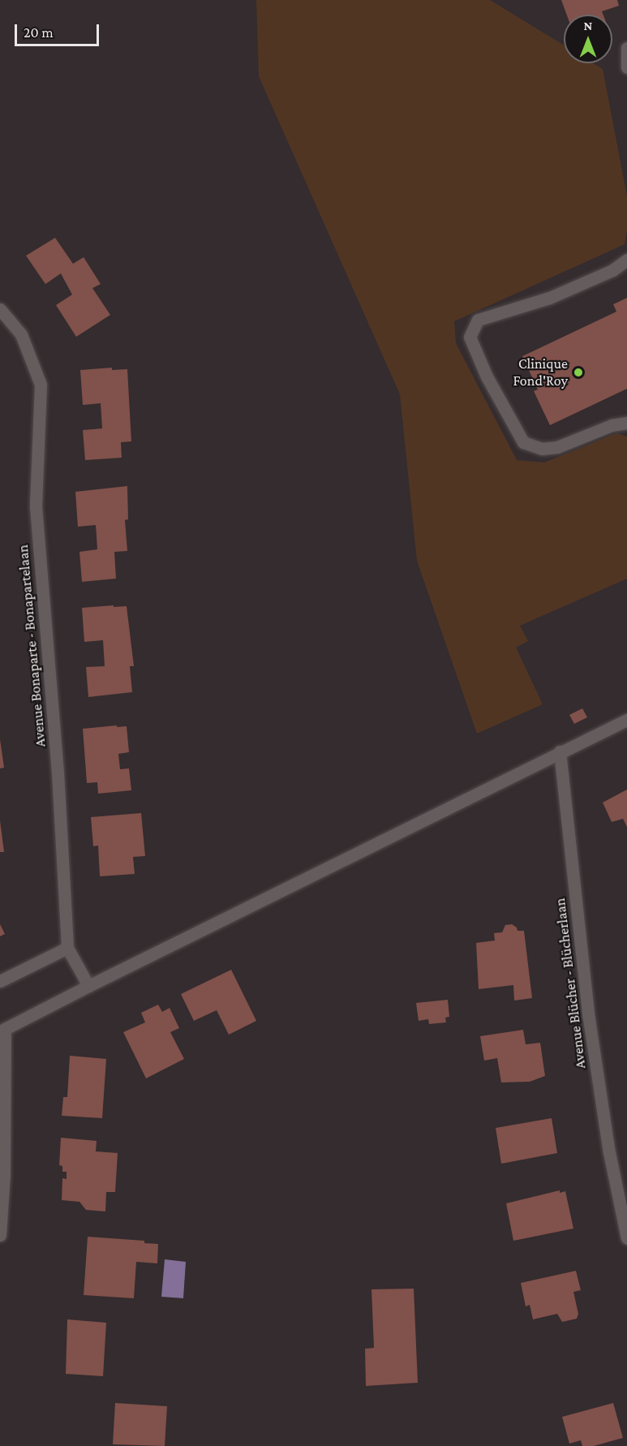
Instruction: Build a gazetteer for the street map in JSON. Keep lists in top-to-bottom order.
{
  "streets": {
    "street": ["Avenue Bonaparte - Bonapartelaan", "Avenue Blücher - Blücherlaan"]
  },
  "places": ["Clinique Fond'Roy"],
  "scale_bar": "20 m",
  "north": "top"
}
